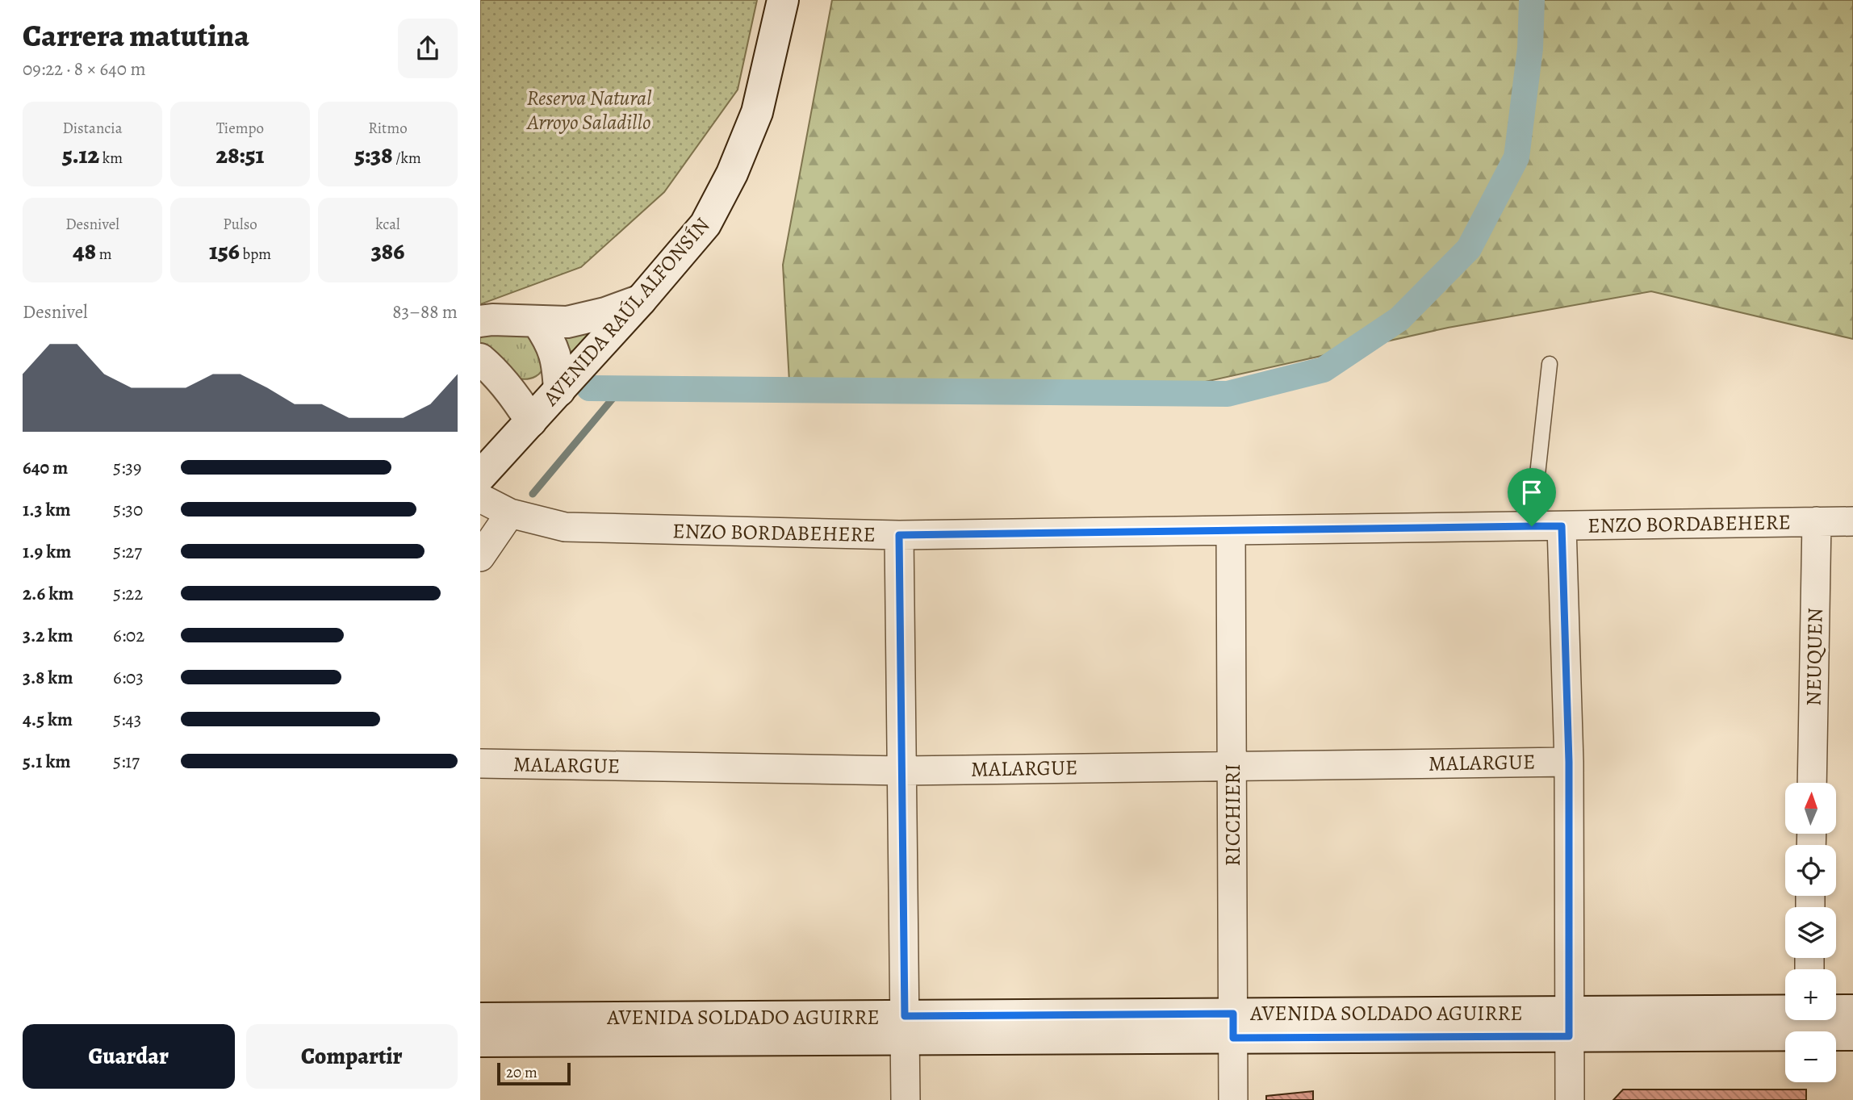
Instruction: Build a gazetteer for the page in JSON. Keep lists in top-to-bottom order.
{
  "streets": {
    "main road": ["AVENIDA RAÚL ALFONSÍN", "AVENIDA SOLDADO AGUIRRE"],
    "street": [
      "ENZO BORDABEHERE",
      "NEUQUEN",
      "MALARGUE",
      "RICCHIERI"
    ]
  },
  "crossings": [
    ["ENZO BORDABEHERE", "NEUQUEN"],
    ["ENZO BORDABEHERE", "RICCHIERI"],
    ["MALARGUE", "RICCHIERI"],
    ["RICCHIERI", "AVENIDA SOLDADO AGUIRRE"]
  ],
  "parks": ["Reserva Natural Arroyo Saladillo"],
  "scale_bar": "20 m",
  "north": "top",
  "page": {
    "heading": ["Carrera matutina", "09:22 · 8 × 640 m"],
    "stats": [
      ["Distancia", "5.12 km"],
      ["Tiempo", "28:51"],
      ["Ritmo", "5:38 /km"],
      ["Desnivel", "48 m"],
      ["Pulso", "156 bpm"],
      ["kcal", "386"]
    ],
    "chart": ["Desnivel", "83–88 m"],
    "list": [
      {
        "name": "640 m",
        "note": "5:39"
      },
      {
        "name": "1.3 km",
        "note": "5:30"
      },
      {
        "name": "1.9 km",
        "note": "5:27"
      },
      {
        "name": "2.6 km",
        "note": "5:22"
      },
      {
        "name": "3.2 km",
        "note": "6:02"
      },
      {
        "name": "3.8 km",
        "note": "6:03"
      },
      {
        "name": "4.5 km",
        "note": "5:43"
      },
      {
        "name": "5.1 km",
        "note": "5:17"
      }
    ],
    "map_buttons": ["+", "−"],
    "buttons": ["Guardar", "Compartir"],
    "scale": "20 m"
  }
}
